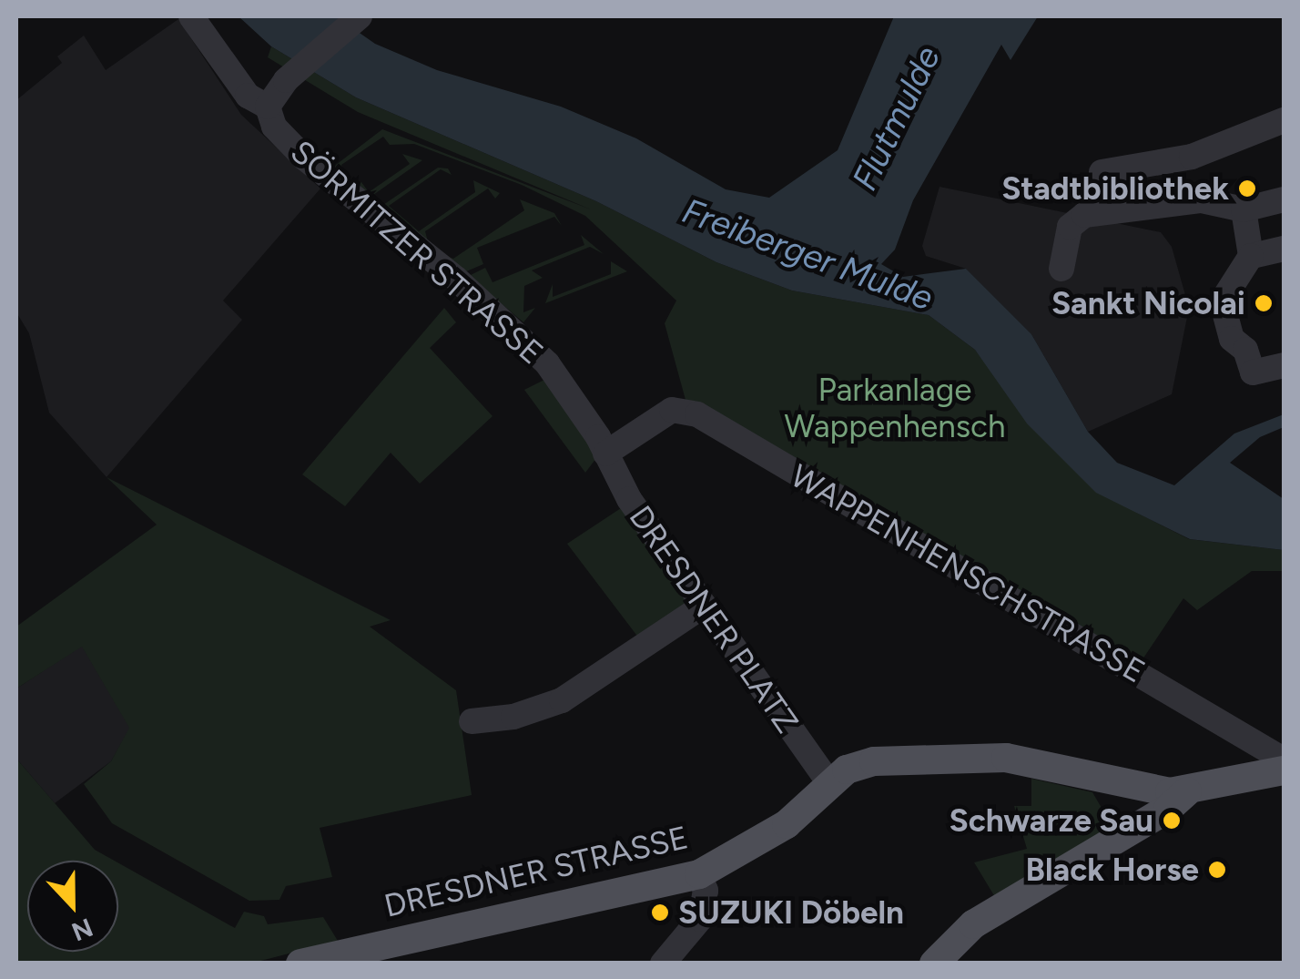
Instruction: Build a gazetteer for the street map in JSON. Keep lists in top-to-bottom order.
{
  "streets": {
    "main road": ["DRESDNER STRASSE"],
    "street": ["SÖRMITZER STRASSE", "WAPPENHENSCHSTRASSE", "DRESDNER PLATZ"]
  },
  "crossings": [
    ["SÖRMITZER STRASSE", "WAPPENHENSCHSTRASSE"],
    ["SÖRMITZER STRASSE", "DRESDNER PLATZ"],
    ["WAPPENHENSCHSTRASSE", "DRESDNER PLATZ"],
    ["DRESDNER PLATZ", "DRESDNER STRASSE"]
  ],
  "water": ["Flutmulde", "Freiberger Mulde"],
  "parks": ["Parkanlage Wappenhensch"],
  "places": [
    "Stadtbibliothek",
    "Sankt Nicolai",
    "Schwarze Sau",
    "Black Horse",
    "SUZUKI Döbeln"
  ],
  "north": "bottom"
}
